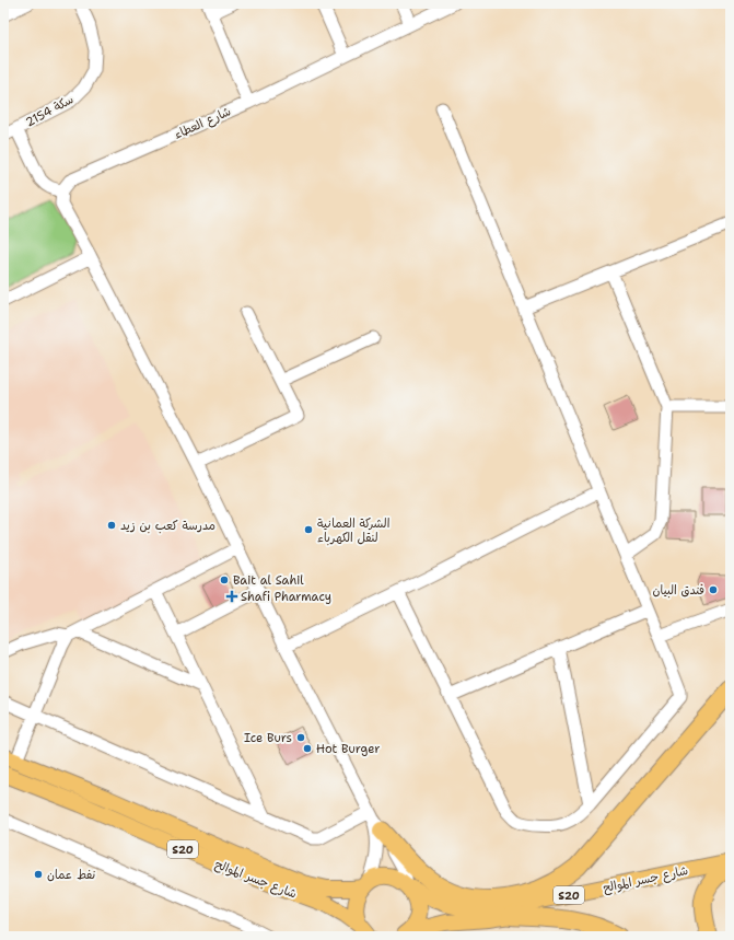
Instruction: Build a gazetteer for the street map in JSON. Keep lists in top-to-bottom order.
{
  "streets": {
    "main road": ["S20", "شارع جسر الموالح"],
    "street": ["سكة 2154", "شارع العطاء"]
  },
  "crossings": [
    ["S20", "شارع جسر الموالح"]
  ],
  "places": {
    "other": [
      "مدرسة كعب بن زيد",
      "الشرکة العمانیة لنقل الکهرباء",
      "Bait al Sahil",
      "فندق البيان",
      "Ice Burs",
      "Hot Burger",
      "نفط عمان"
    ],
    "health": ["Shafi Pharmacy"]
  }
}
